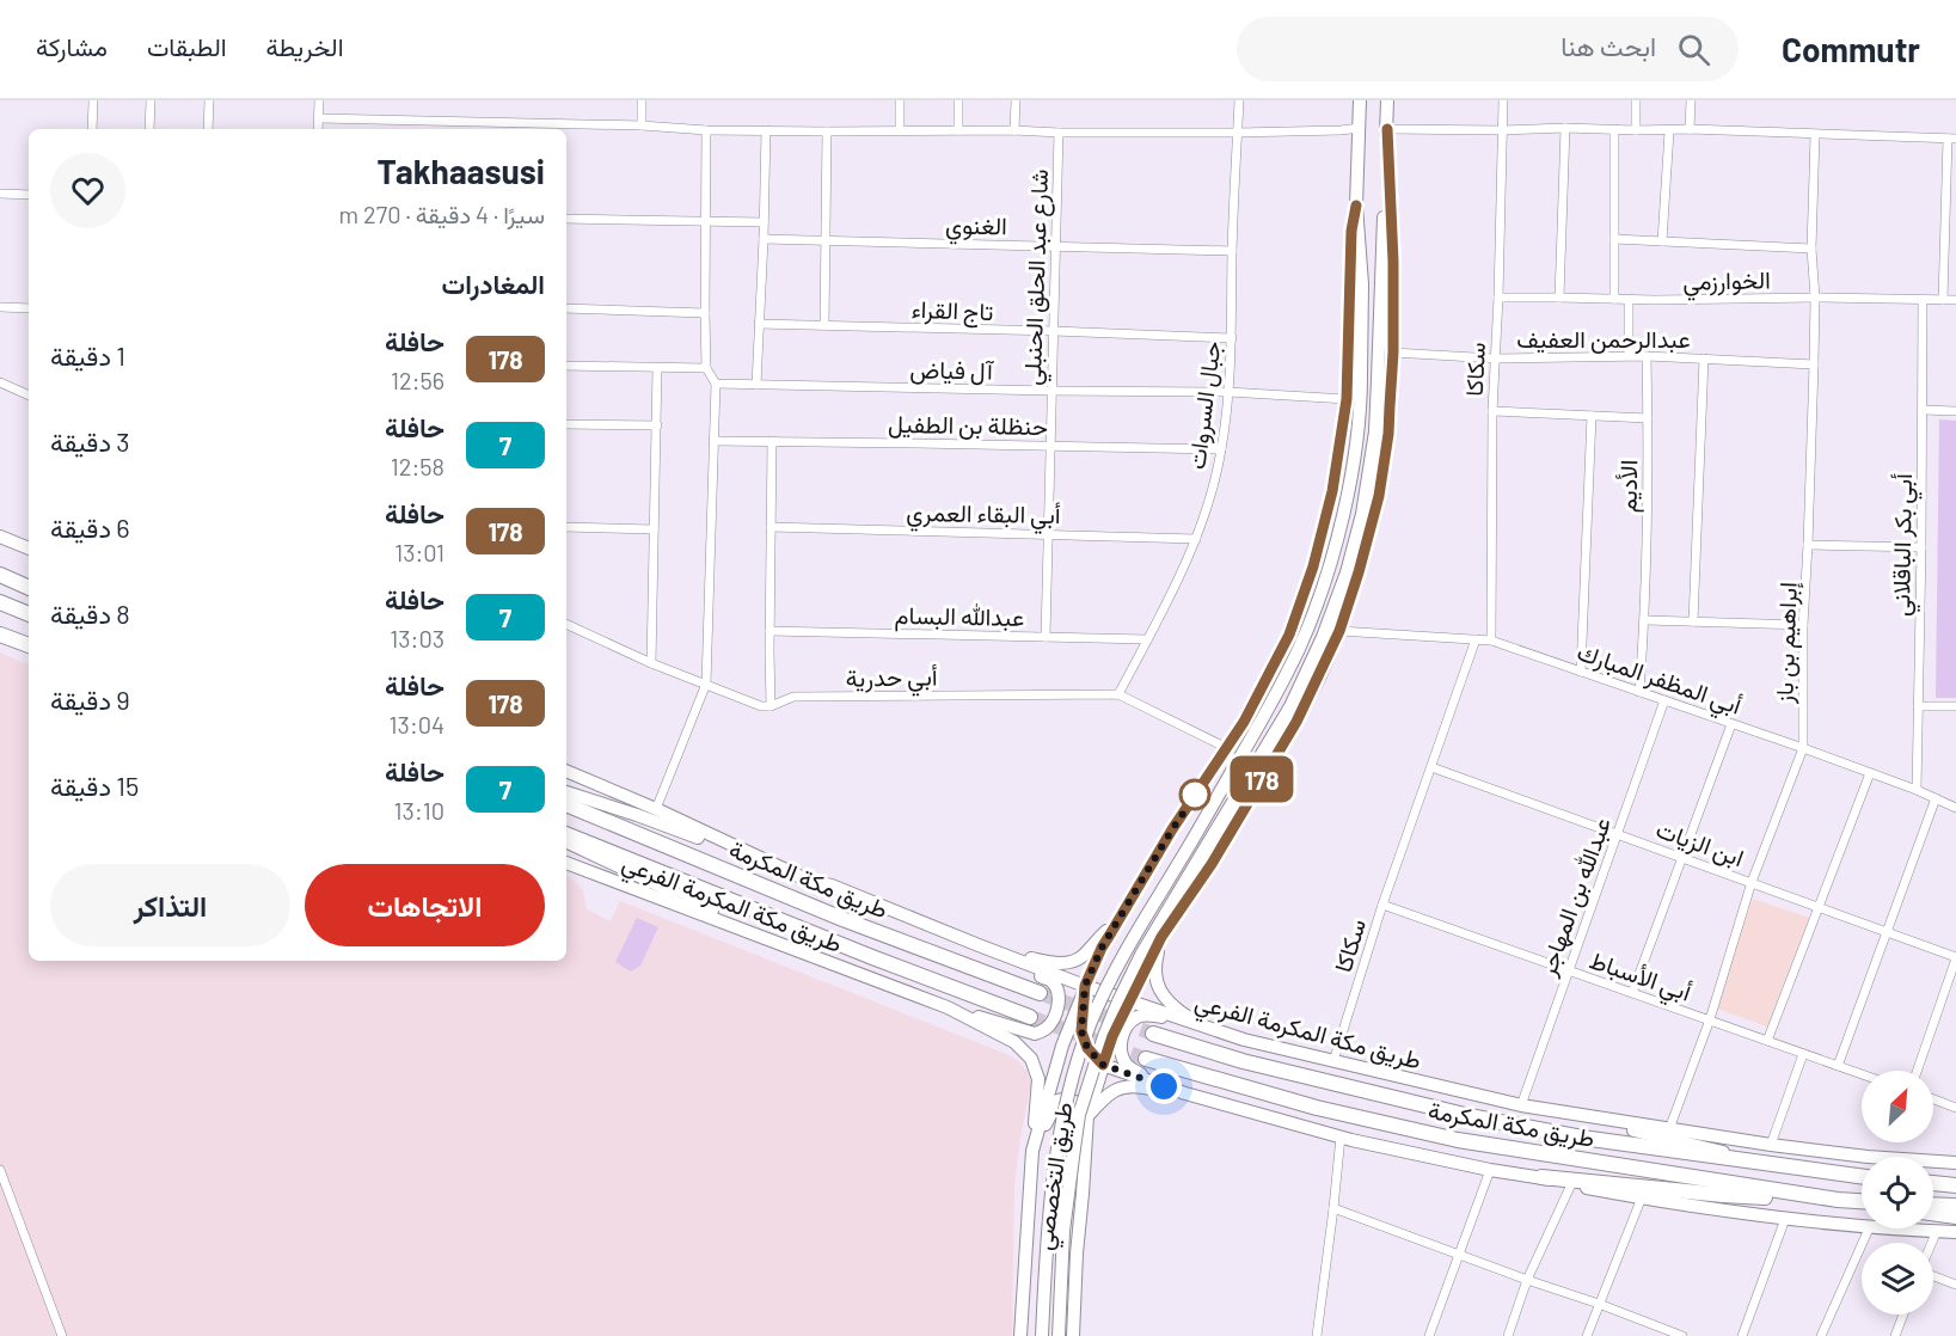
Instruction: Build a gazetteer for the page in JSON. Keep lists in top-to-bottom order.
{
  "streets": {
    "highway": ["طريق مكة المكرمة"],
    "main road": ["طريق مكة المكرمة الفرعي", "طريق التخصصي"],
    "street": [
      "الغنوي",
      "شارع عبد الحلق الحنبلي",
      "الخوارزمي",
      "تاج القراء",
      "عبدالرحمن العفيف",
      "آل فياض",
      "سكاكا",
      "جبال السروات",
      "حنظلة بن الطفيل",
      "الأديم",
      "أبي البقاء العمري",
      "أبي بكر الباقلاني",
      "عبدالله البسام",
      "إبراهيم بن باز",
      "أبي حدرية",
      "أبي المظفر المبارك",
      "ابن الزيات",
      "عبدالله بن المهاجر",
      "أبي الأسباط"
    ]
  },
  "crossings": [
    ["الغنوي", "شارع عبد الحلق الحنبلي"],
    ["الغنوي", "جبال السروات"],
    ["شارع عبد الحلق الحنبلي", "تاج القراء"],
    ["شارع عبد الحلق الحنبلي", "آل فياض"],
    ["شارع عبد الحلق الحنبلي", "حنظلة بن الطفيل"],
    ["شارع عبد الحلق الحنبلي", "أبي البقاء العمري"],
    ["شارع عبد الحلق الحنبلي", "عبدالله البسام"],
    ["الخوارزمي", "سكاكا"],
    ["الخوارزمي", "أبي بكر الباقلاني"],
    ["الخوارزمي", "إبراهيم بن باز"],
    ["تاج القراء", "جبال السروات"],
    ["عبدالرحمن العفيف", "سكاكا"],
    ["عبدالرحمن العفيف", "الأديم"],
    ["عبدالرحمن العفيف", "إبراهيم بن باز"],
    ["آل فياض", "جبال السروات"],
    ["سكاكا", "أبي المظفر المبارك"],
    ["سكاكا", "ابن الزيات"],
    ["سكاكا", "طريق مكة المكرمة الفرعي"],
    ["سكاكا", "أبي الأسباط"],
    ["جبال السروات", "حنظلة بن الطفيل"],
    ["جبال السروات", "أبي البقاء العمري"],
    ["جبال السروات", "عبدالله البسام"],
    ["جبال السروات", "أبي حدرية"],
    ["الأديم", "أبي المظفر المبارك"],
    ["أبي بكر الباقلاني", "أبي المظفر المبارك"],
    ["إبراهيم بن باز", "أبي المظفر المبارك"],
    ["إبراهيم بن باز", "ابن الزيات"],
    ["إبراهيم بن باز", "طريق مكة المكرمة الفرعي"],
    ["إبراهيم بن باز", "أبي الأسباط"],
    ["أبي المظفر المبارك", "عبدالله بن المهاجر"],
    ["ابن الزيات", "عبدالله بن المهاجر"],
    ["عبدالله بن المهاجر", "طريق مكة المكرمة الفرعي"],
    ["عبدالله بن المهاجر", "أبي الأسباط"]
  ],
  "lines": ["bus line 178"],
  "north": "top right",
  "page": {
    "header": "Commutr",
    "search": "ابحث هنا",
    "nav": ["الخريطة", "الطبقات", "مشاركة"],
    "on_map": "178",
    "heading": [
      ["Takhaasusi", "سيرًا · 4 دقيقة · 270 m"],
      "المغادرات"
    ],
    "list": [
      {
        "mark": "178",
        "name": "حافلة",
        "note": "12:56",
        "value": "1 دقيقة"
      },
      {
        "mark": "7",
        "name": "حافلة",
        "note": "12:58",
        "value": "3 دقيقة"
      },
      {
        "mark": "178",
        "name": "حافلة",
        "note": "13:01",
        "value": "6 دقيقة"
      },
      {
        "mark": "7",
        "name": "حافلة",
        "note": "13:03",
        "value": "8 دقيقة"
      },
      {
        "mark": "178",
        "name": "حافلة",
        "note": "13:04",
        "value": "9 دقيقة"
      },
      {
        "mark": "7",
        "name": "حافلة",
        "note": "13:10",
        "value": "15 دقيقة"
      }
    ],
    "buttons": ["الاتجاهات", "التذاكر"]
  }
}
